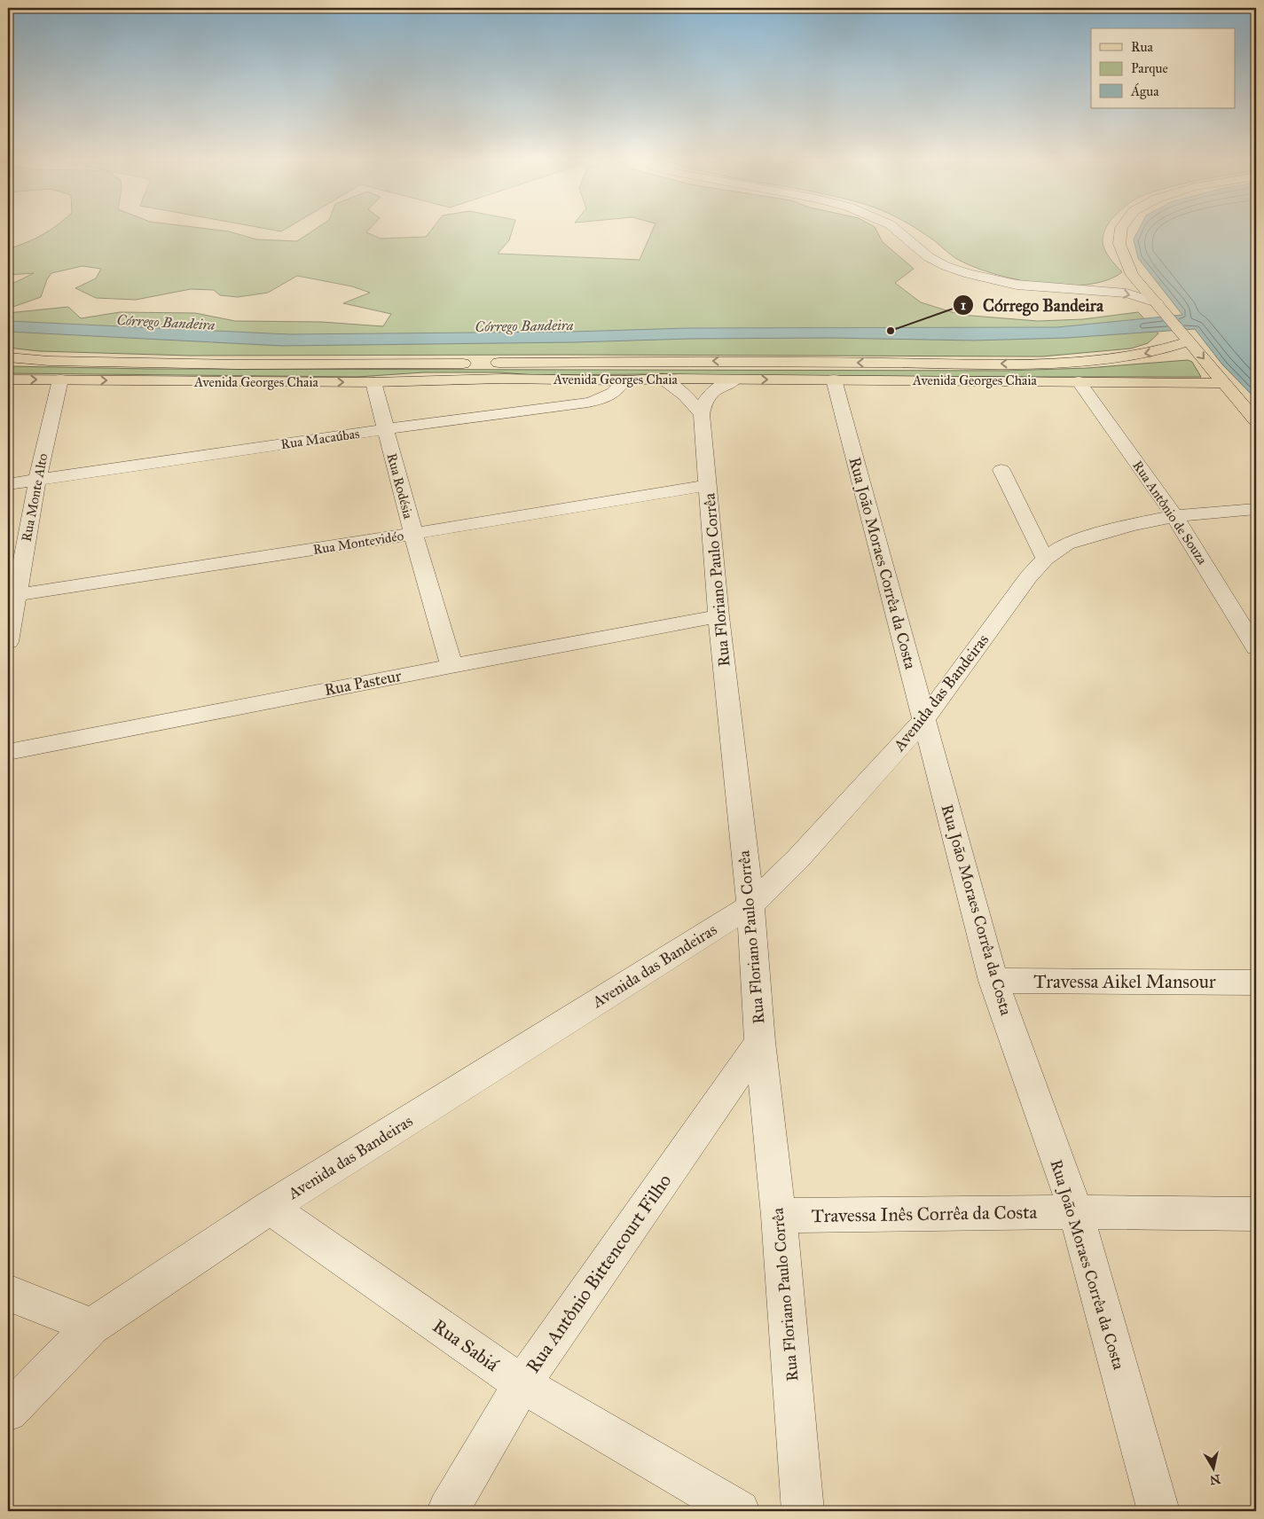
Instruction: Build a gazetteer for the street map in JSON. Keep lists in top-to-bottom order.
{
  "streets": {
    "main road": ["Avenida Georges Chaia"],
    "street": [
      "Rua Macaúbas",
      "Rua Rodésia",
      "Rua Monte Alto",
      "Rua Antônio de Souza",
      "Rua Montevidéo",
      "Rua João Moraes Corrêa da Costa",
      "Rua Floriano Paulo Corrêa",
      "Rua Pasteur",
      "Avenida das Bandeiras",
      "Travessa Aikel Mansour",
      "Travessa Inês Corrêa da Costa",
      "Rua Antônio Bittencourt Filho",
      "Rua Sabiá"
    ]
  },
  "crossings": [
    ["Avenida Georges Chaia", "Rua Macaúbas"],
    ["Avenida Georges Chaia", "Rua Rodésia"],
    ["Avenida Georges Chaia", "Rua Monte Alto"],
    ["Avenida Georges Chaia", "Rua Antônio de Souza"],
    ["Avenida Georges Chaia", "Rua João Moraes Corrêa da Costa"],
    ["Avenida Georges Chaia", "Rua Floriano Paulo Corrêa"],
    ["Rua Macaúbas", "Rua Rodésia"],
    ["Rua Macaúbas", "Rua Monte Alto"],
    ["Rua Rodésia", "Rua Montevidéo"],
    ["Rua Rodésia", "Rua Pasteur"],
    ["Rua Monte Alto", "Rua Montevidéo"],
    ["Rua Antônio de Souza", "Avenida das Bandeiras"],
    ["Rua Montevidéo", "Rua Floriano Paulo Corrêa"],
    ["Rua João Moraes Corrêa da Costa", "Avenida das Bandeiras"],
    ["Rua João Moraes Corrêa da Costa", "Travessa Aikel Mansour"],
    ["Rua João Moraes Corrêa da Costa", "Travessa Inês Corrêa da Costa"],
    ["Rua Floriano Paulo Corrêa", "Rua Pasteur"],
    ["Rua Floriano Paulo Corrêa", "Avenida das Bandeiras"],
    ["Rua Floriano Paulo Corrêa", "Travessa Inês Corrêa da Costa"],
    ["Rua Floriano Paulo Corrêa", "Rua Antônio Bittencourt Filho"],
    ["Avenida das Bandeiras", "Rua Sabiá"],
    ["Rua Antônio Bittencourt Filho", "Rua Sabiá"]
  ],
  "water": ["Córrego Bandeira"],
  "places": ["Córrego Bandeira"],
  "legend": ["Rua", "Parque", "Água"],
  "north": "bottom"
}
